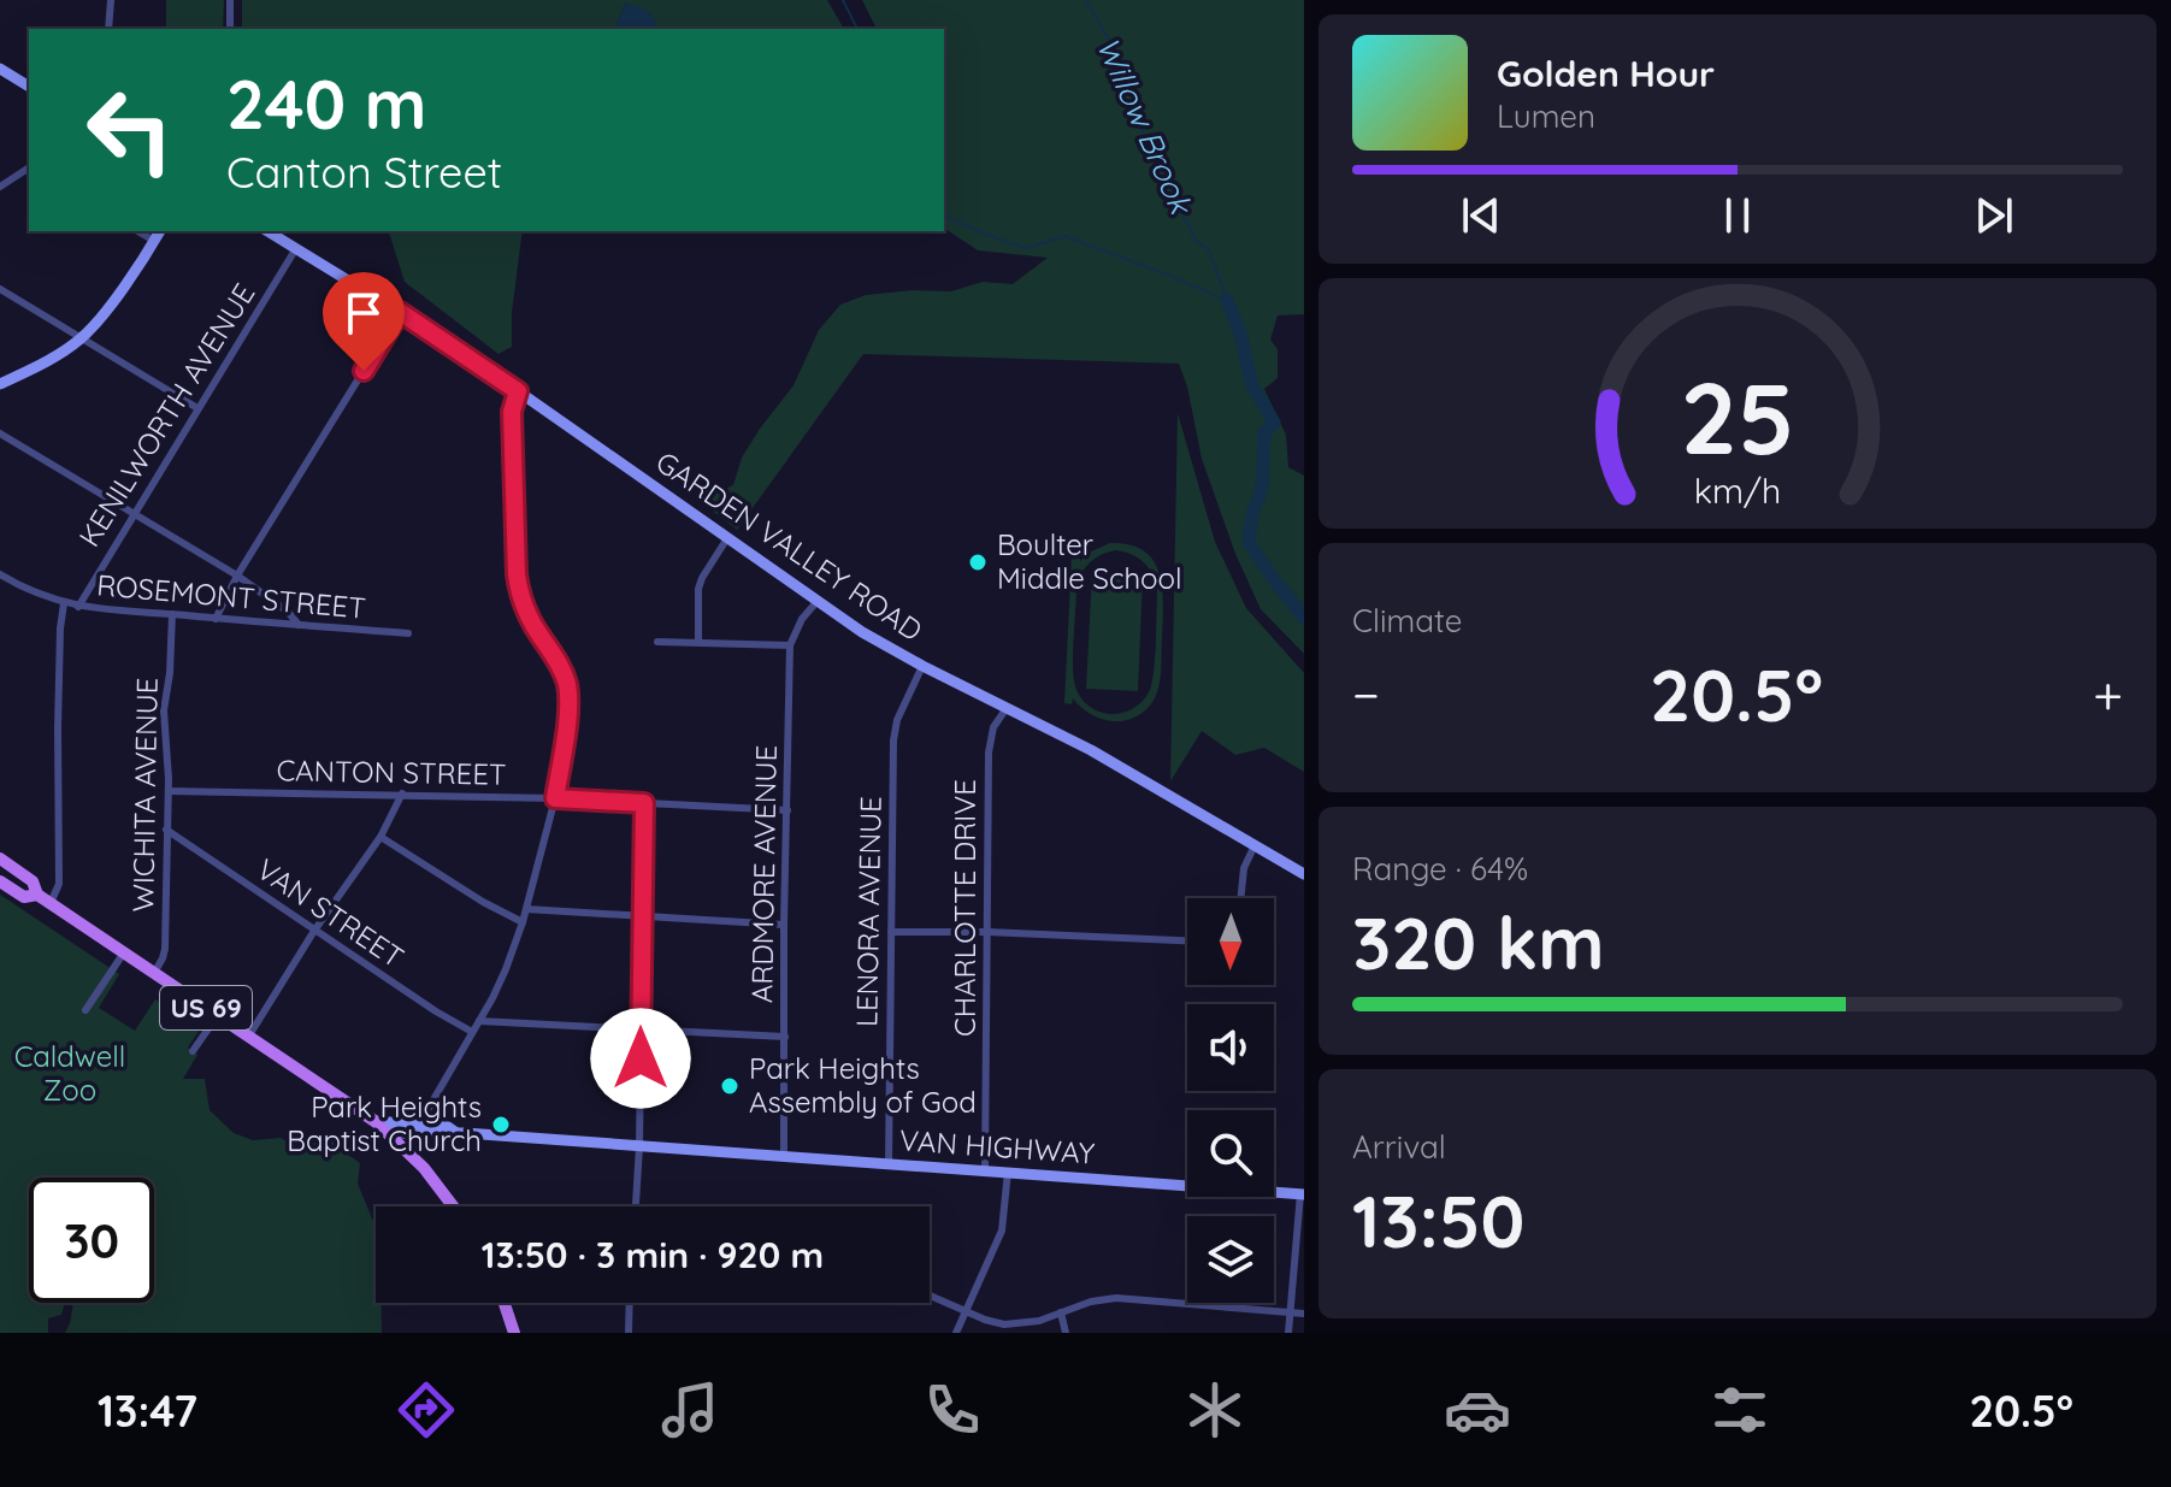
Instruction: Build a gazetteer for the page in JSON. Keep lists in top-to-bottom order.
{
  "streets": {
    "main road": ["US 69"],
    "street": [
      "KENILWORTH AVENUE",
      "GARDEN VALLEY ROAD",
      "ROSEMONT STREET",
      "CANTON STREET",
      "WICHITA AVENUE",
      "ARDMORE AVENUE",
      "CHARLOTTE DRIVE",
      "LENORA AVENUE",
      "VAN STREET",
      "VAN HIGHWAY"
    ]
  },
  "crossings": [
    ["KENILWORTH AVENUE", "GARDEN VALLEY ROAD"],
    ["KENILWORTH AVENUE", "ROSEMONT STREET"],
    ["GARDEN VALLEY ROAD", "CHARLOTTE DRIVE"],
    ["GARDEN VALLEY ROAD", "LENORA AVENUE"],
    ["ROSEMONT STREET", "WICHITA AVENUE"],
    ["CANTON STREET", "WICHITA AVENUE"],
    ["CANTON STREET", "ARDMORE AVENUE"],
    ["WICHITA AVENUE", "VAN STREET"],
    ["WICHITA AVENUE", "US 69"],
    ["ARDMORE AVENUE", "VAN HIGHWAY"],
    ["CHARLOTTE DRIVE", "VAN HIGHWAY"],
    ["LENORA AVENUE", "VAN HIGHWAY"],
    ["US 69", "VAN HIGHWAY"]
  ],
  "water": ["Willow Brook"],
  "parks": ["Caldwell Zoo"],
  "places": ["Boulter Middle School", "Park Heights Assembly of God", "Park Heights Baptist Church"],
  "north": "bottom",
  "page": {
    "turn": ["240 m", "Canton Street"],
    "song": ["Golden Hour", "Lumen"],
    "tile": [
      "Climate",
      ["Range · 64%", "320 km"],
      ["Arrival", "13:50"]
    ],
    "heat": ["−", "20.5°", "+"],
    "limit": "30",
    "trip": "13:50 · 3 min · 920 m",
    "tabs": ["13:47", "20.5°"],
    "gauge": ["25", "km/h"]
  }
}
